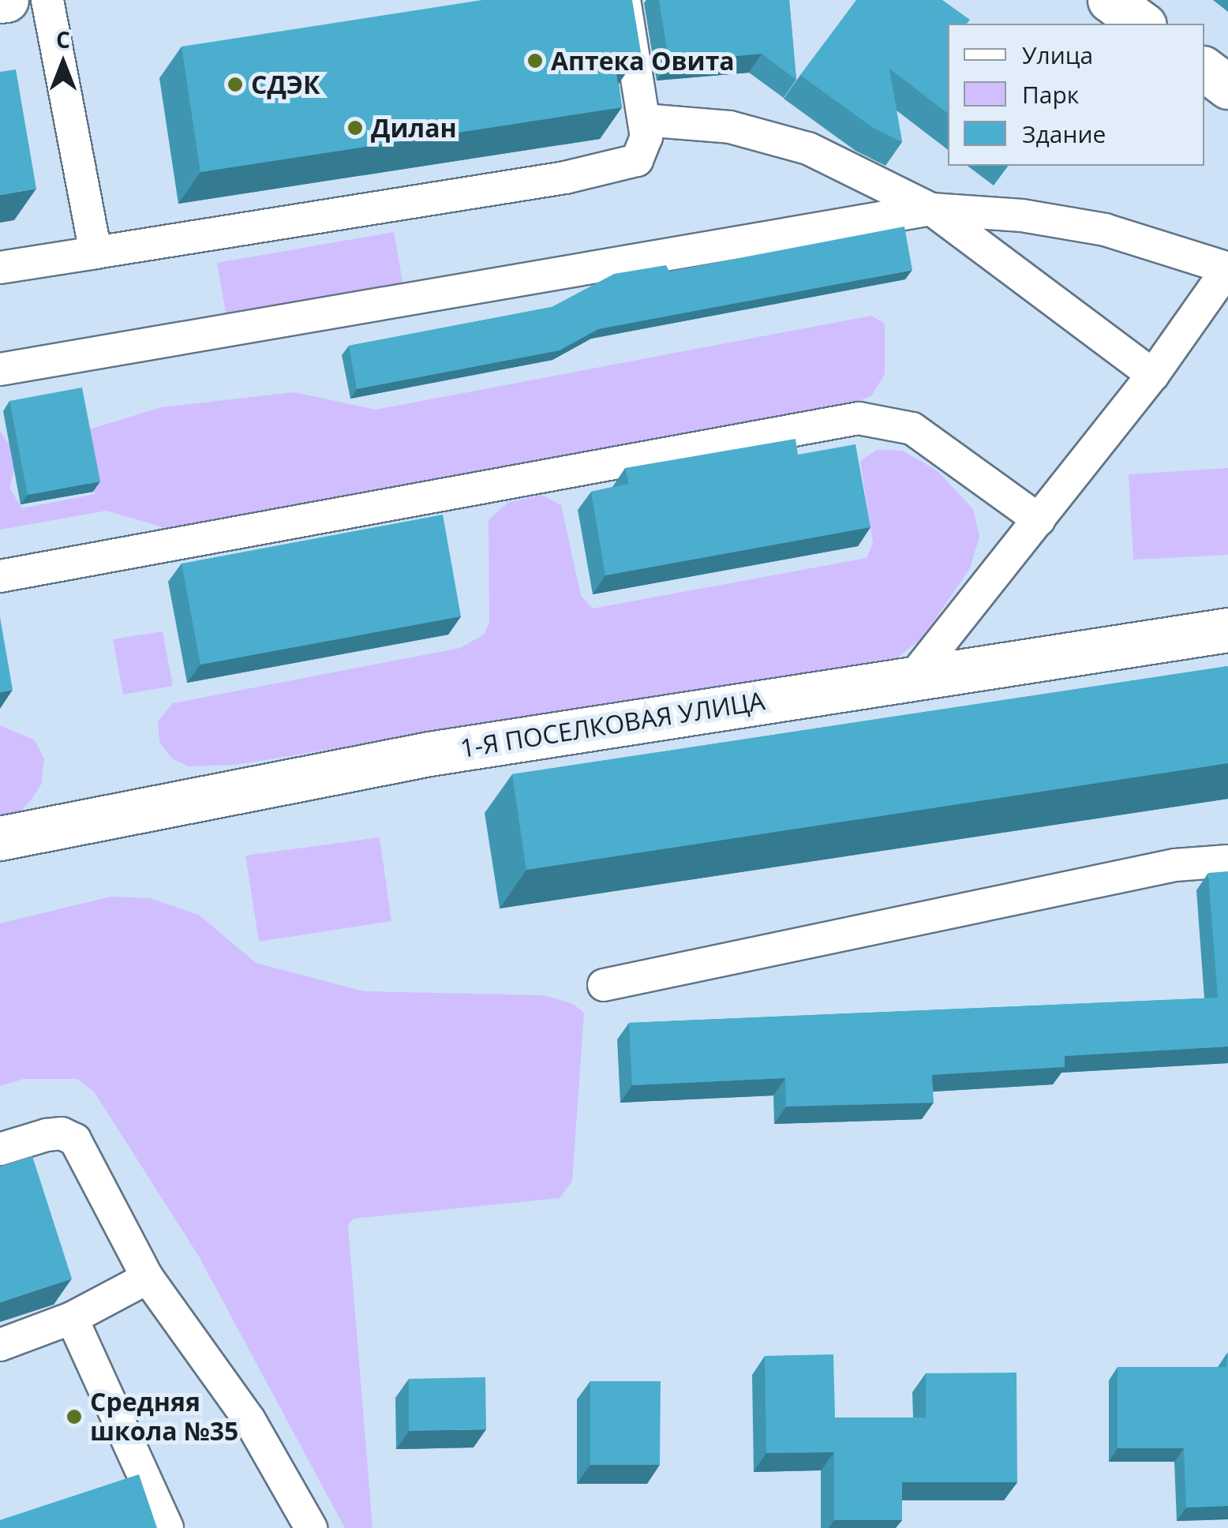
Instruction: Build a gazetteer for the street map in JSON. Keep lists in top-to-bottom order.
{
  "streets": {
    "street": ["1-Я ПОСЕЛКОВАЯ УЛИЦА"]
  },
  "places": [
    "Аптека Овита",
    "СДЭК",
    "Дилан",
    "Средняя школа №35"
  ],
  "legend": ["Улица", "Парк", "Здание"],
  "north": "top"
}
